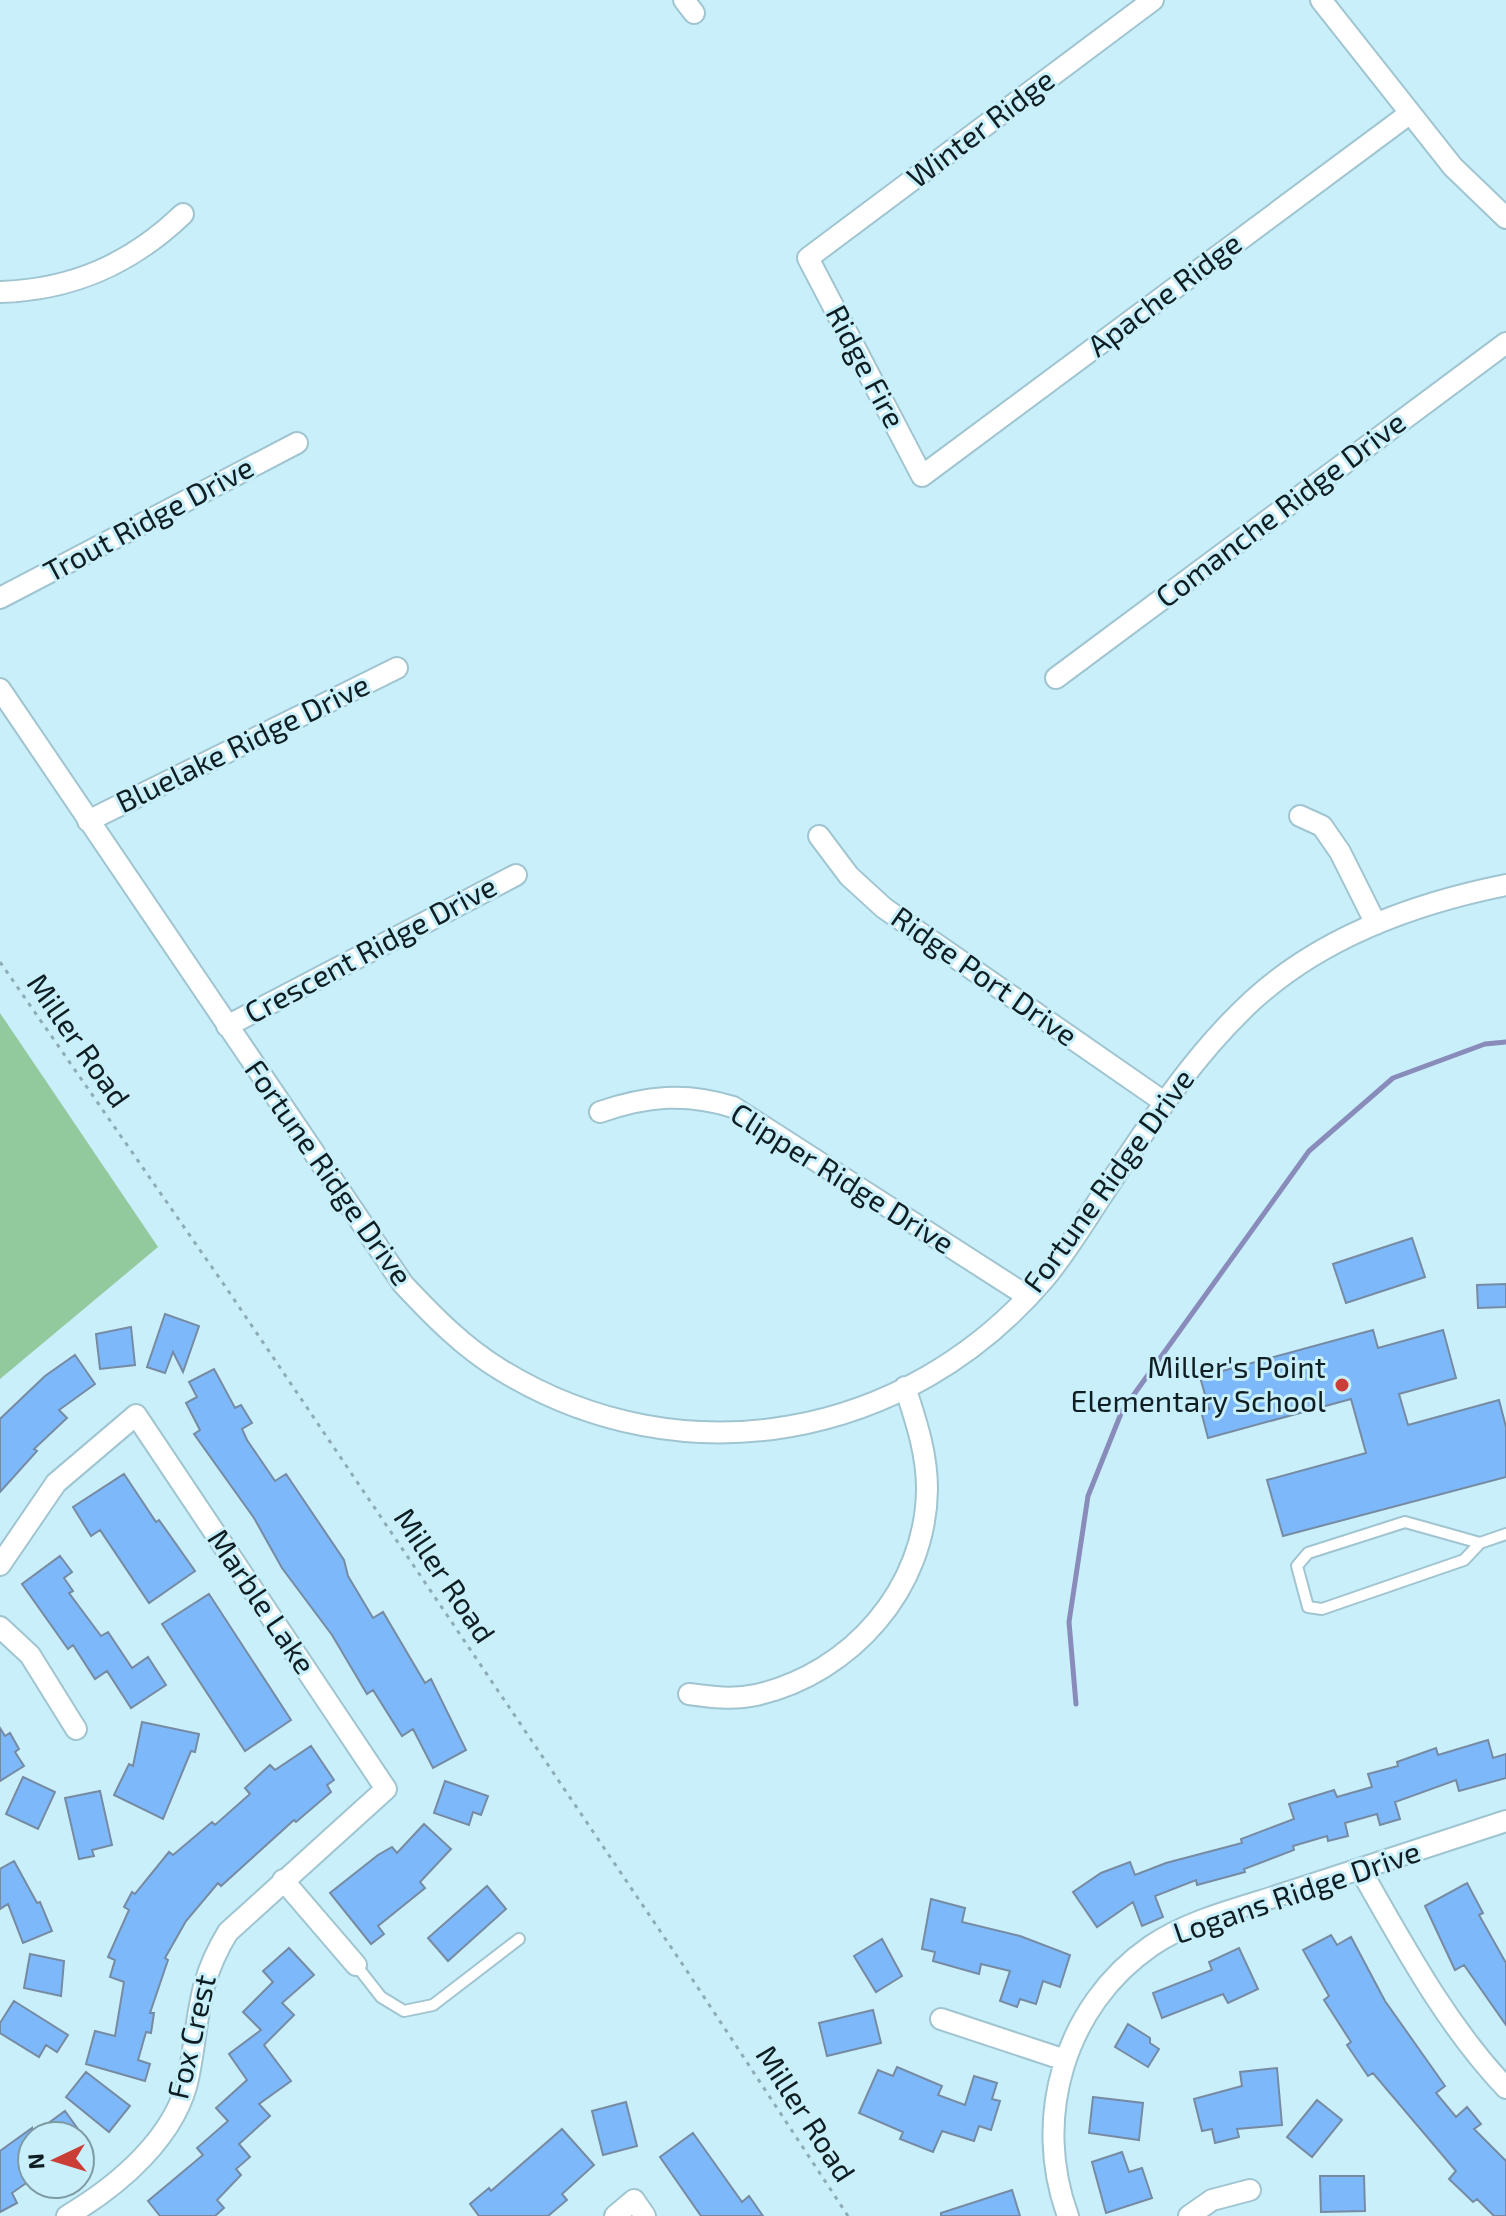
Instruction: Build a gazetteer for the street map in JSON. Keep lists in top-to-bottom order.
{
  "streets": {
    "street": [
      "Winter Ridge",
      "Apache Ridge",
      "Ridge Fire",
      "Comanche Ridge Drive",
      "Trout Ridge Drive",
      "Bluelake Ridge Drive",
      "Crescent Ridge Drive",
      "Ridge Port Drive",
      "Fortune Ridge Drive",
      "Clipper Ridge Drive",
      "Marble Lake",
      "Logans Ridge Drive",
      "Fox Crest"
    ],
    "path": ["Miller Road"]
  },
  "crossings": [
    ["Winter Ridge", "Ridge Fire"],
    ["Apache Ridge", "Ridge Fire"],
    ["Bluelake Ridge Drive", "Fortune Ridge Drive"],
    ["Crescent Ridge Drive", "Fortune Ridge Drive"],
    ["Ridge Port Drive", "Fortune Ridge Drive"],
    ["Fortune Ridge Drive", "Clipper Ridge Drive"],
    ["Marble Lake", "Fox Crest"]
  ],
  "places": ["Miller's Point Elementary School"],
  "north": "left"
}
